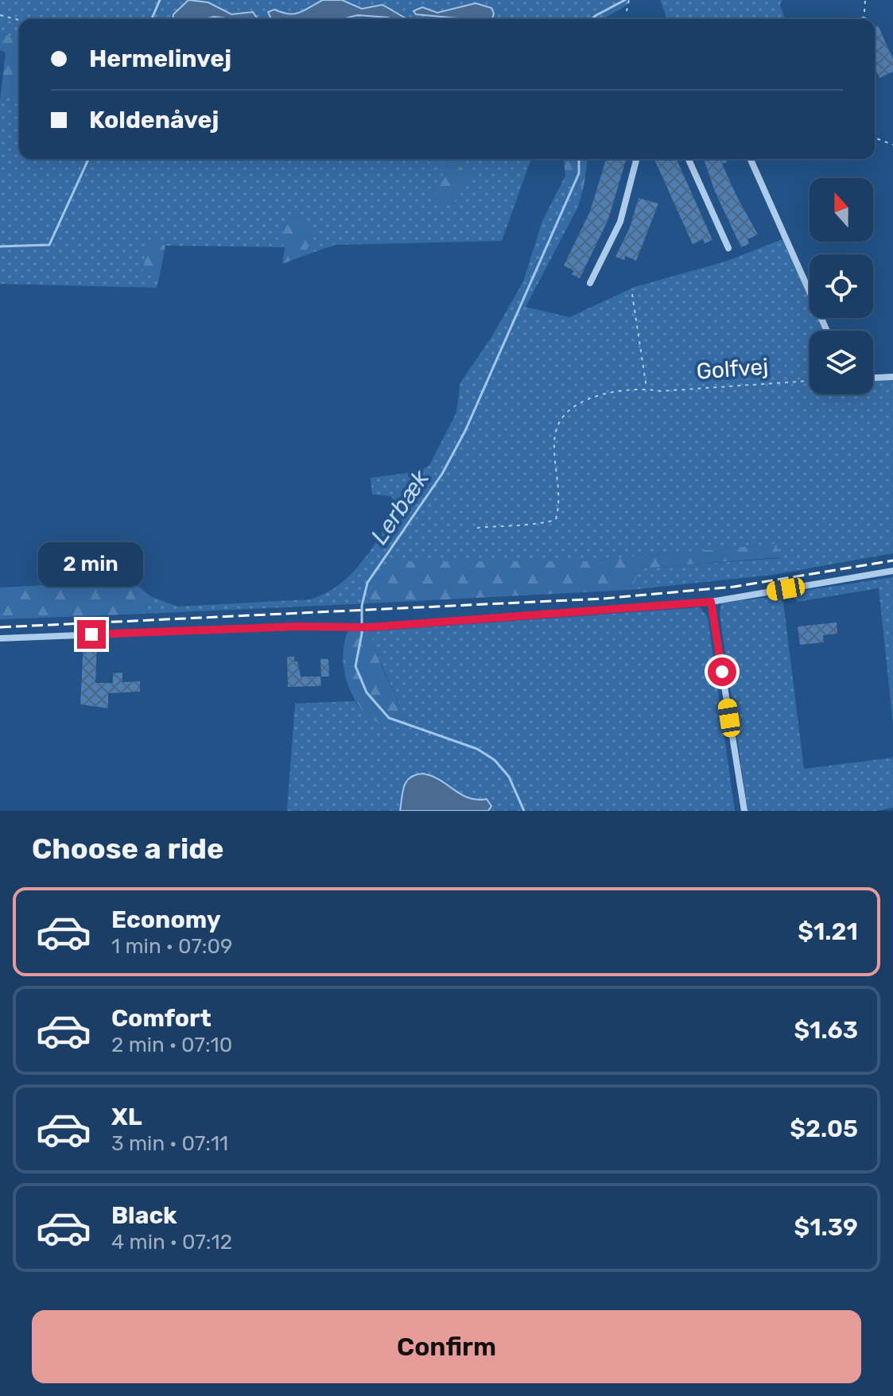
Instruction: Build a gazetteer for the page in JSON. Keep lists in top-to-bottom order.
{
  "streets": {
    "path": ["Golfvej"]
  },
  "water": ["Lerbæk"],
  "north": "top",
  "page": {
    "banner": ["Hermelinvej", "Koldenåvej"],
    "bubble": "2 min",
    "heading": "Choose a ride",
    "list": [
      {
        "name": "Economy",
        "note": "1 min · 07:09",
        "value": "$1.21"
      },
      {
        "name": "Comfort",
        "note": "2 min · 07:10",
        "value": "$1.63"
      },
      {
        "name": "XL",
        "note": "3 min · 07:11",
        "value": "$2.05"
      },
      {
        "name": "Black",
        "note": "4 min · 07:12",
        "value": "$1.39"
      }
    ],
    "buttons": "Confirm"
  }
}
